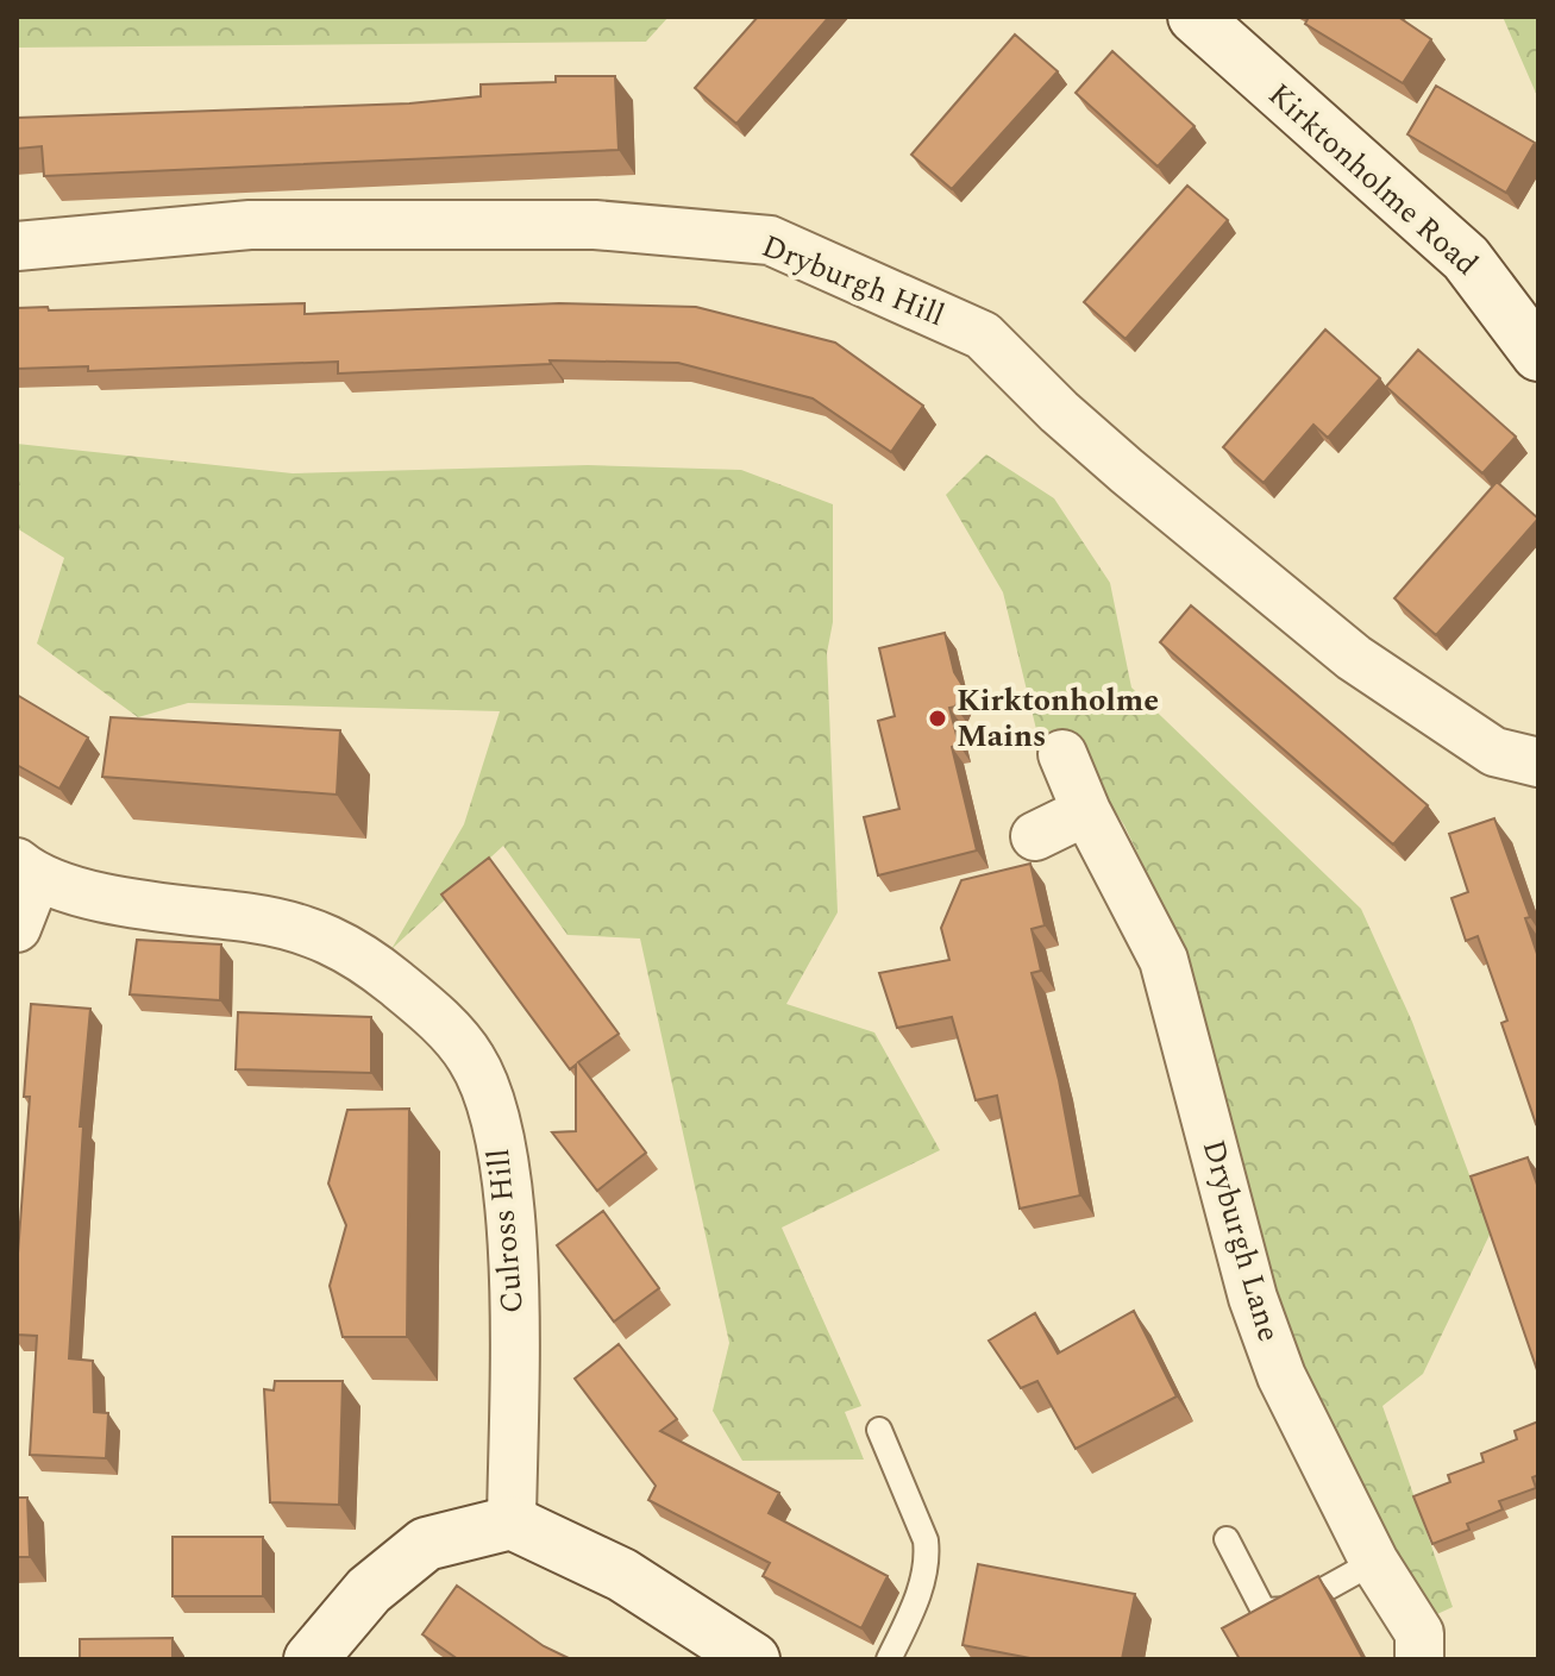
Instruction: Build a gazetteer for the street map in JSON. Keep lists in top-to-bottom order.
{
  "streets": {
    "street": [
      "Kirktonholme Road",
      "Dryburgh Hill",
      "Culross Hill",
      "Dryburgh Lane"
    ]
  },
  "places": ["Kirktonholme Mains"]
}
